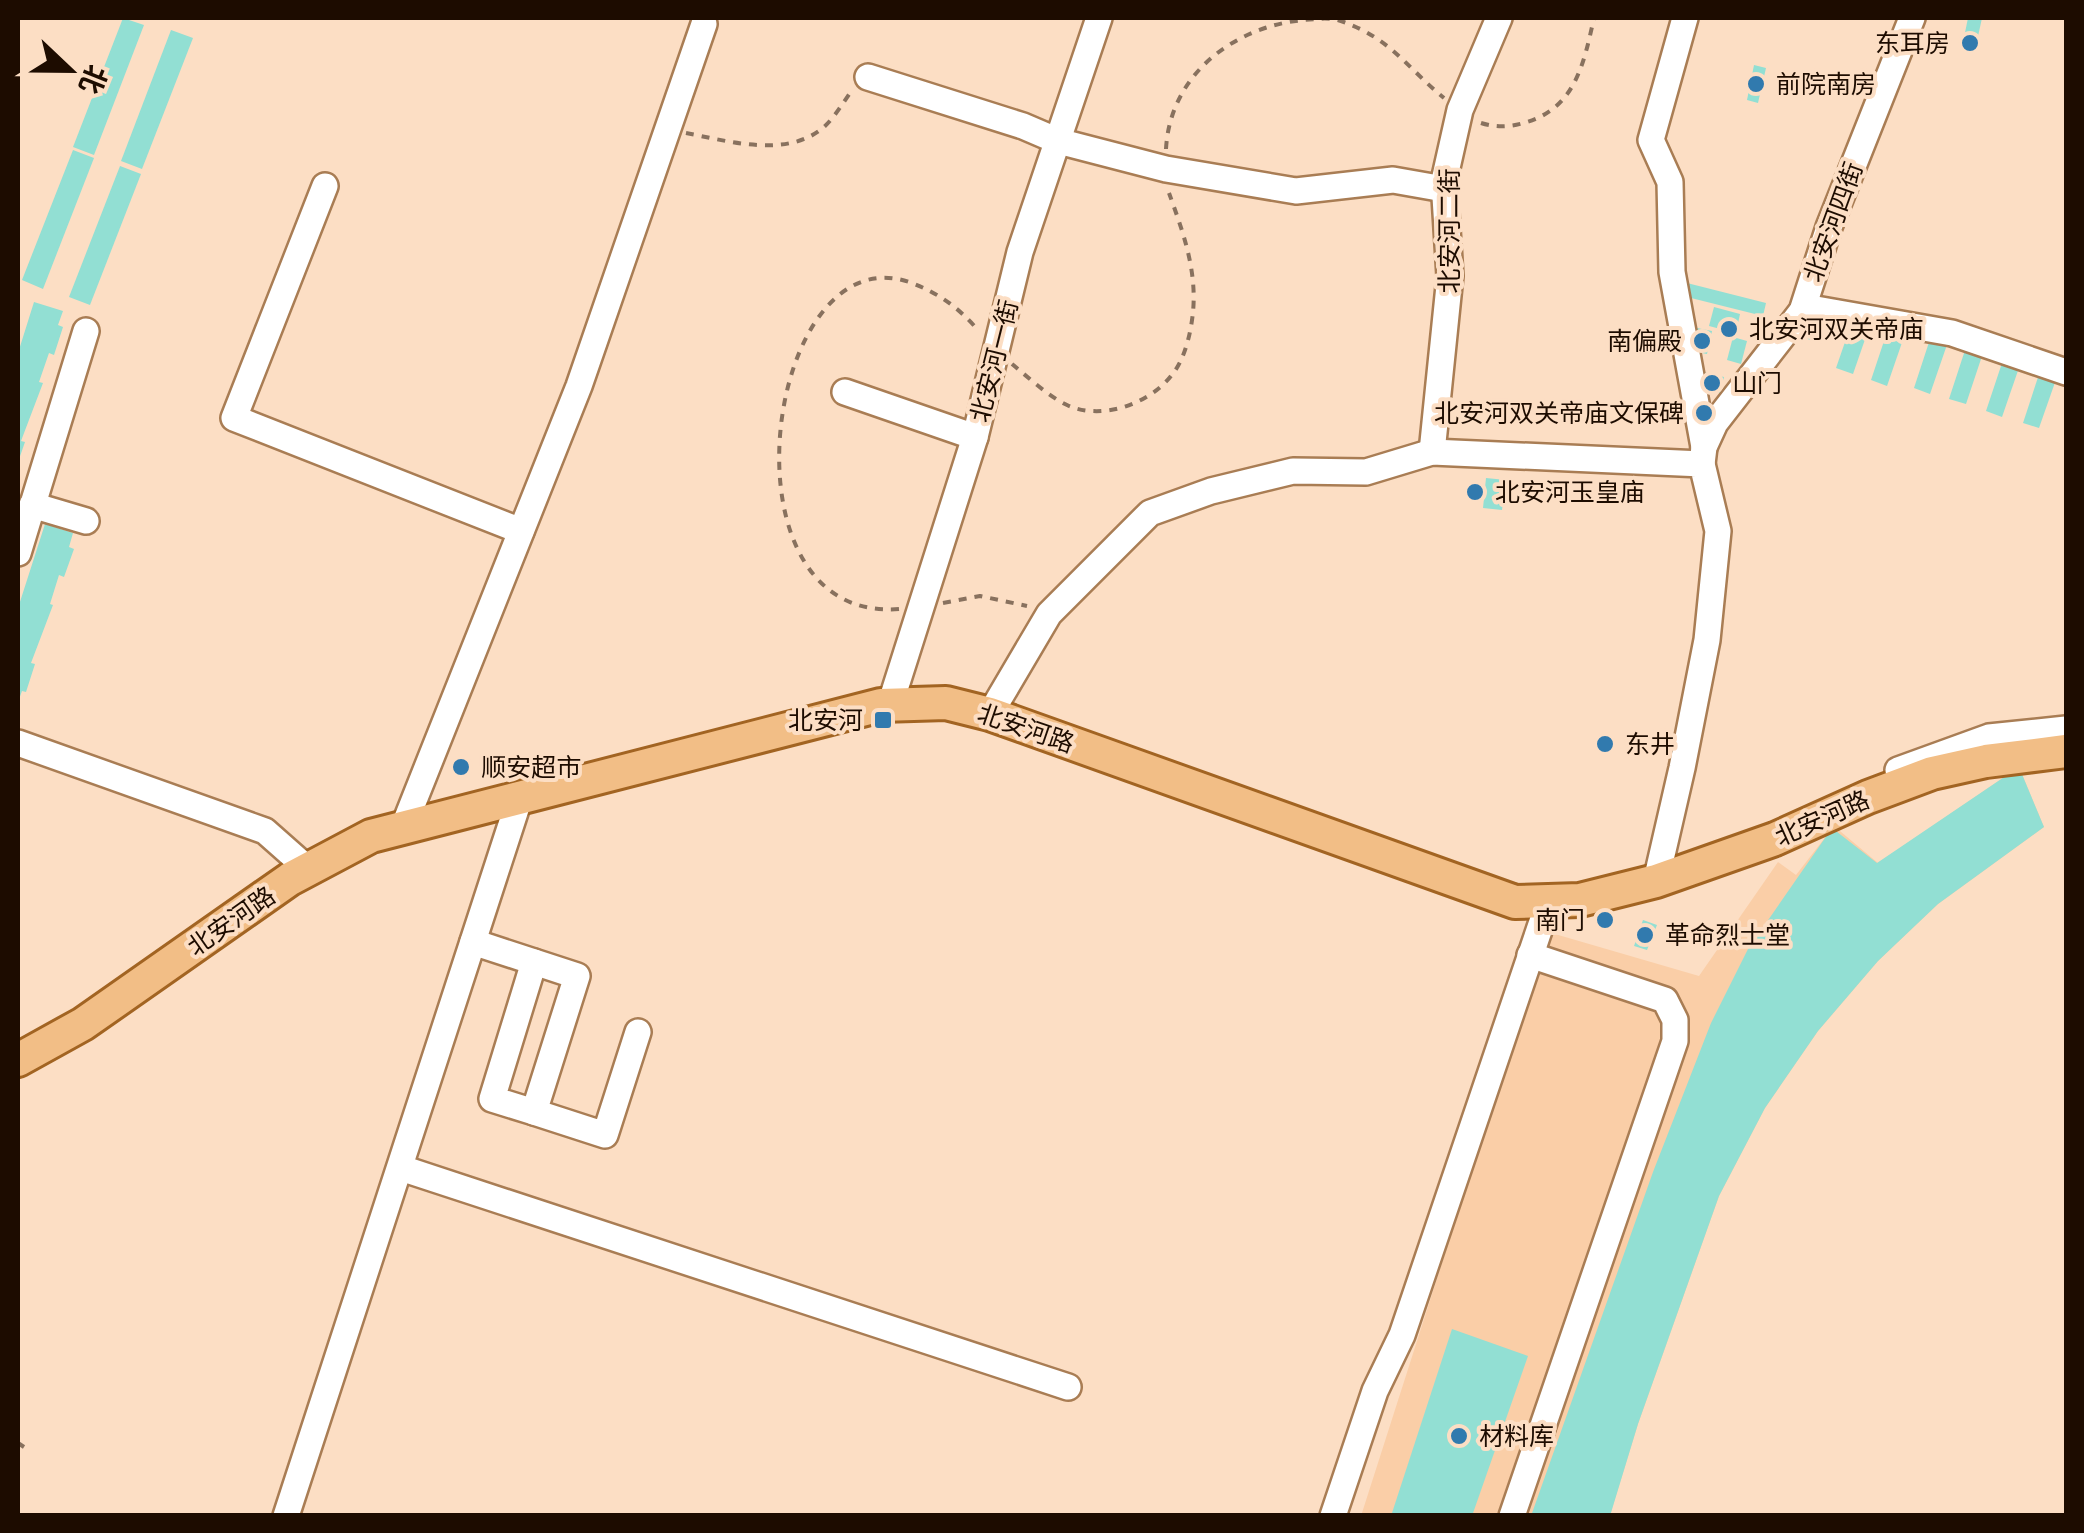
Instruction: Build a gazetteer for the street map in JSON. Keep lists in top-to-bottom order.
{
  "streets": {
    "main road": ["北安河路"],
    "street": ["北安河四街", "北安河二街", "北安河一街"]
  },
  "crossings": [
    ["北安河一街", "北安河路"]
  ],
  "places": {
    "other": [
      "东耳房",
      "前院南房",
      "北安河双关帝庙",
      "南偏殿",
      "山门",
      "北安河双关帝庙文保碑",
      "北安河玉皇庙",
      "东井",
      "顺安超市",
      "南门",
      "革命烈士堂",
      "材料库"
    ],
    "transit": ["北安河"]
  },
  "north": "right"
}
